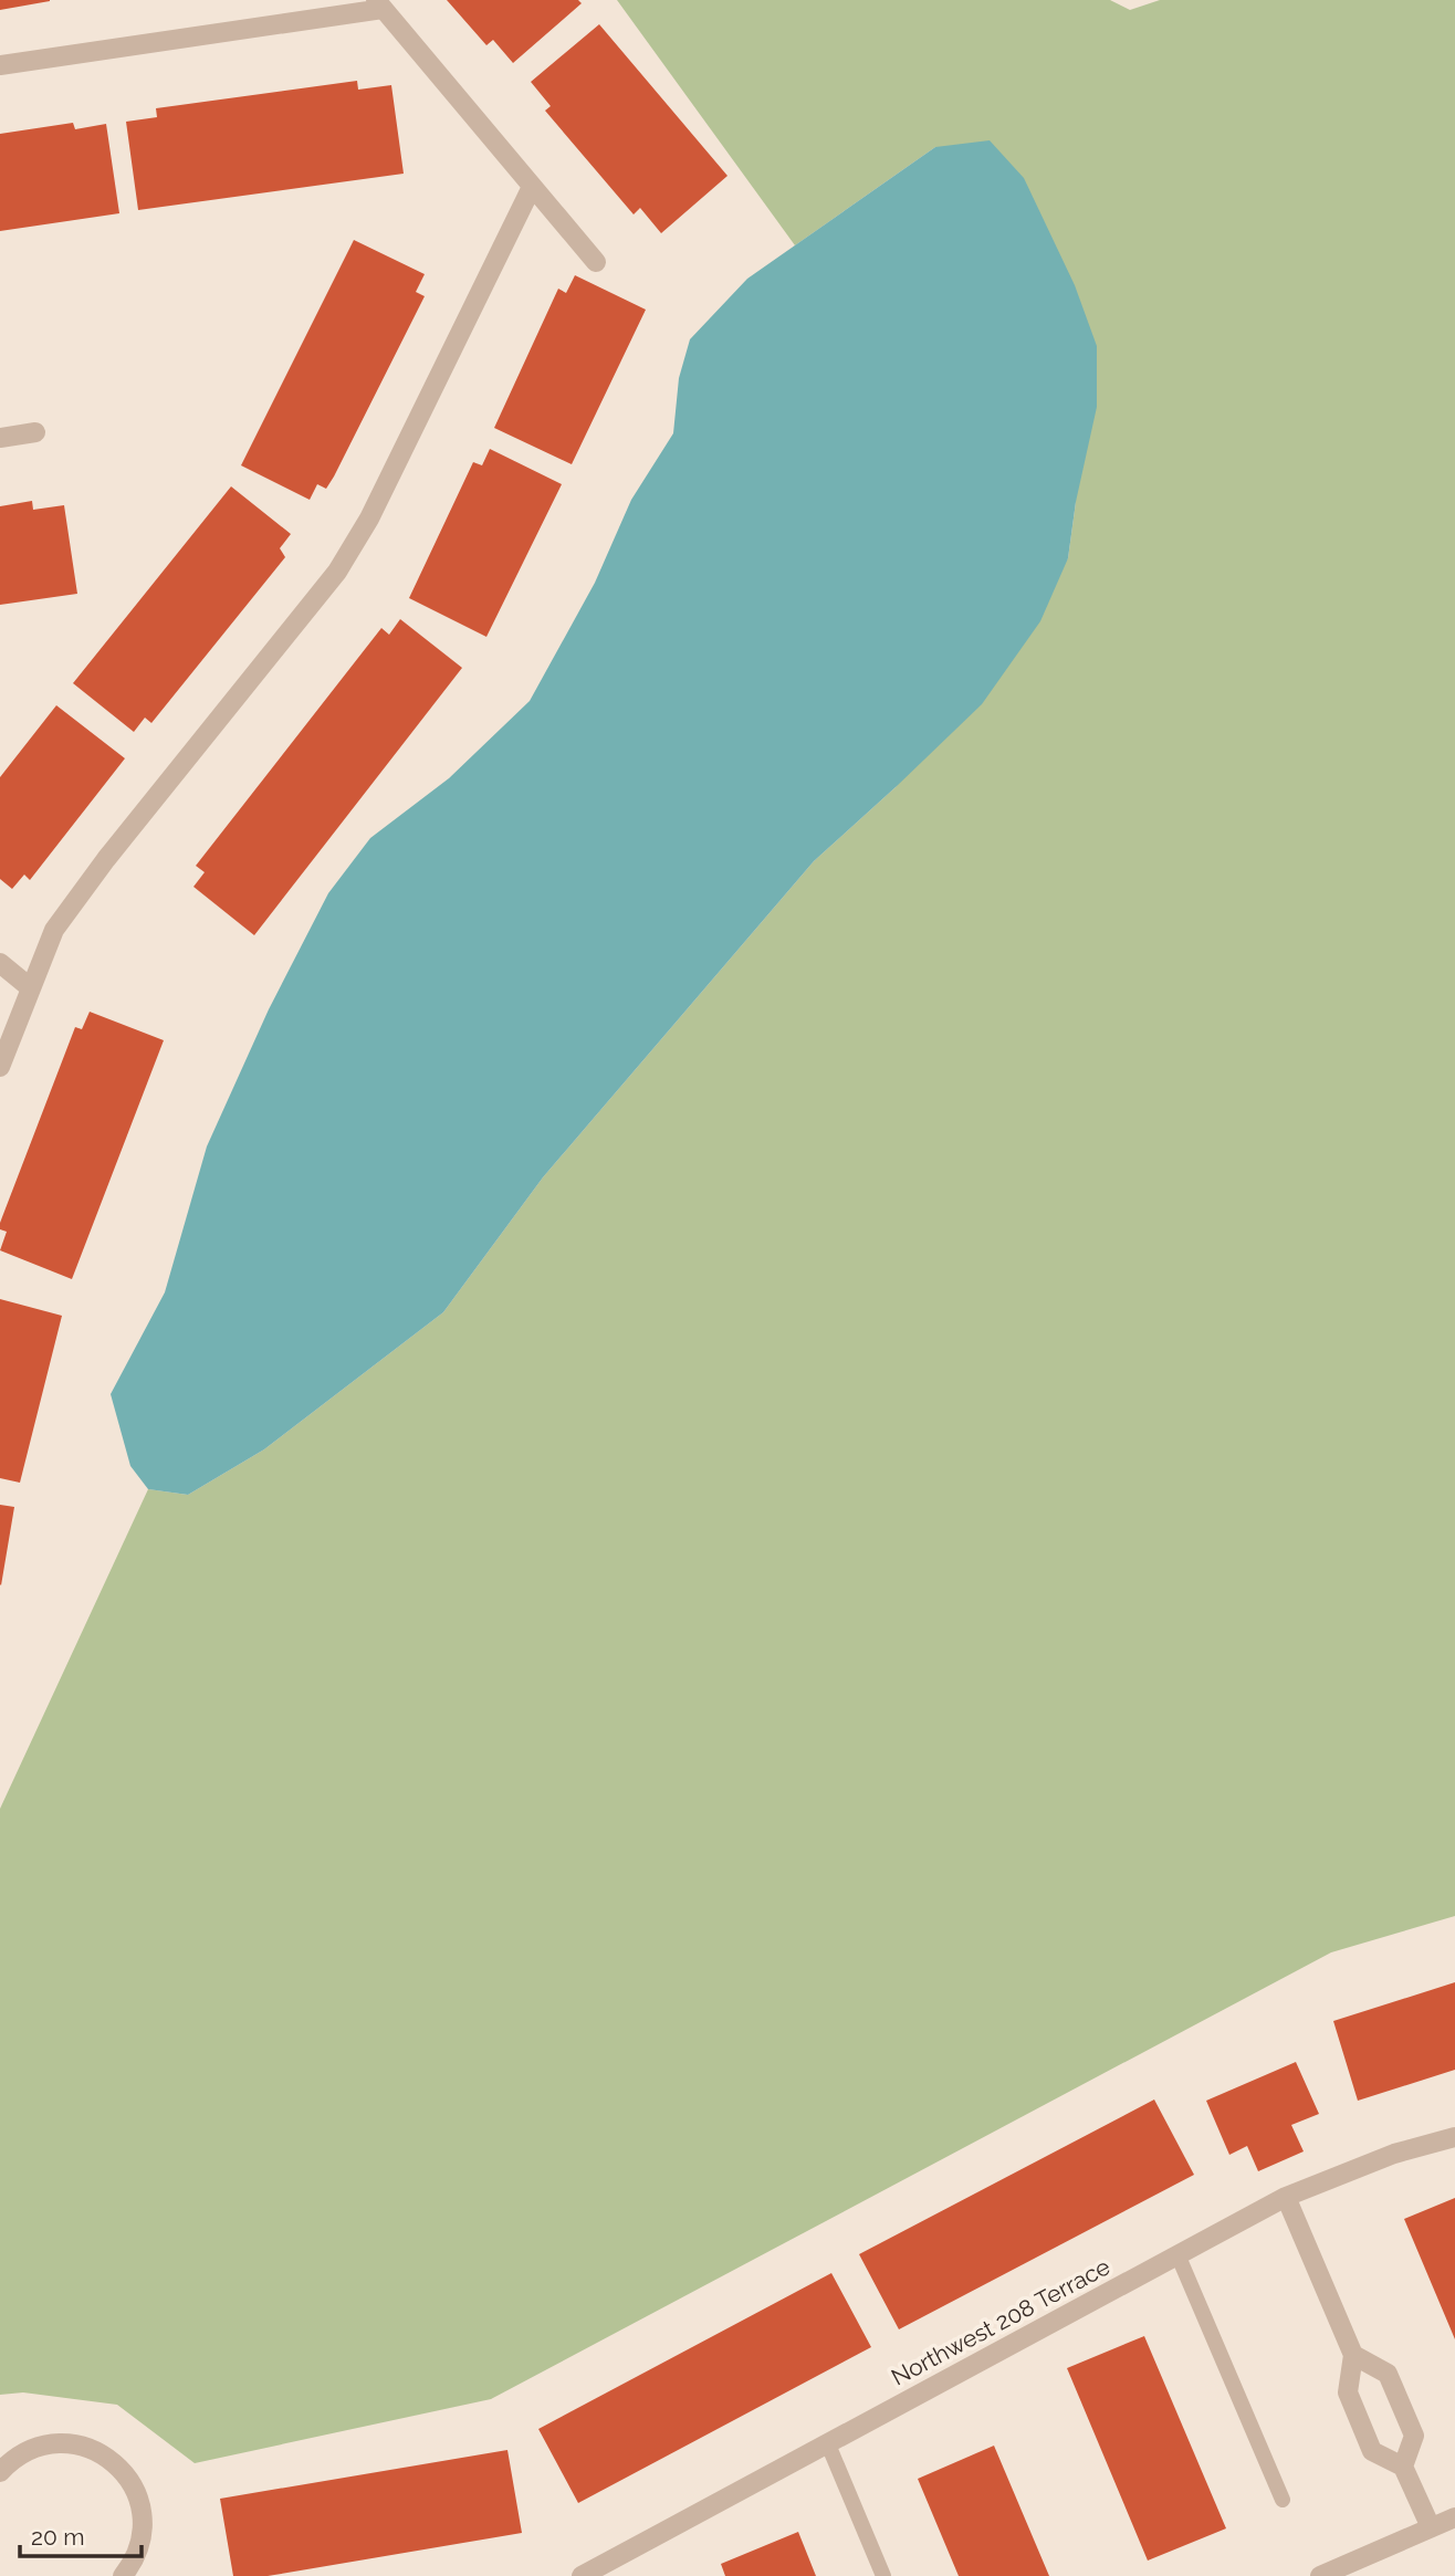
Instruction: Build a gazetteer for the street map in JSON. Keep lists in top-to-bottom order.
{
  "streets": {
    "street": ["Northwest 208 Terrace"]
  },
  "scale_bar": "20 m"
}
